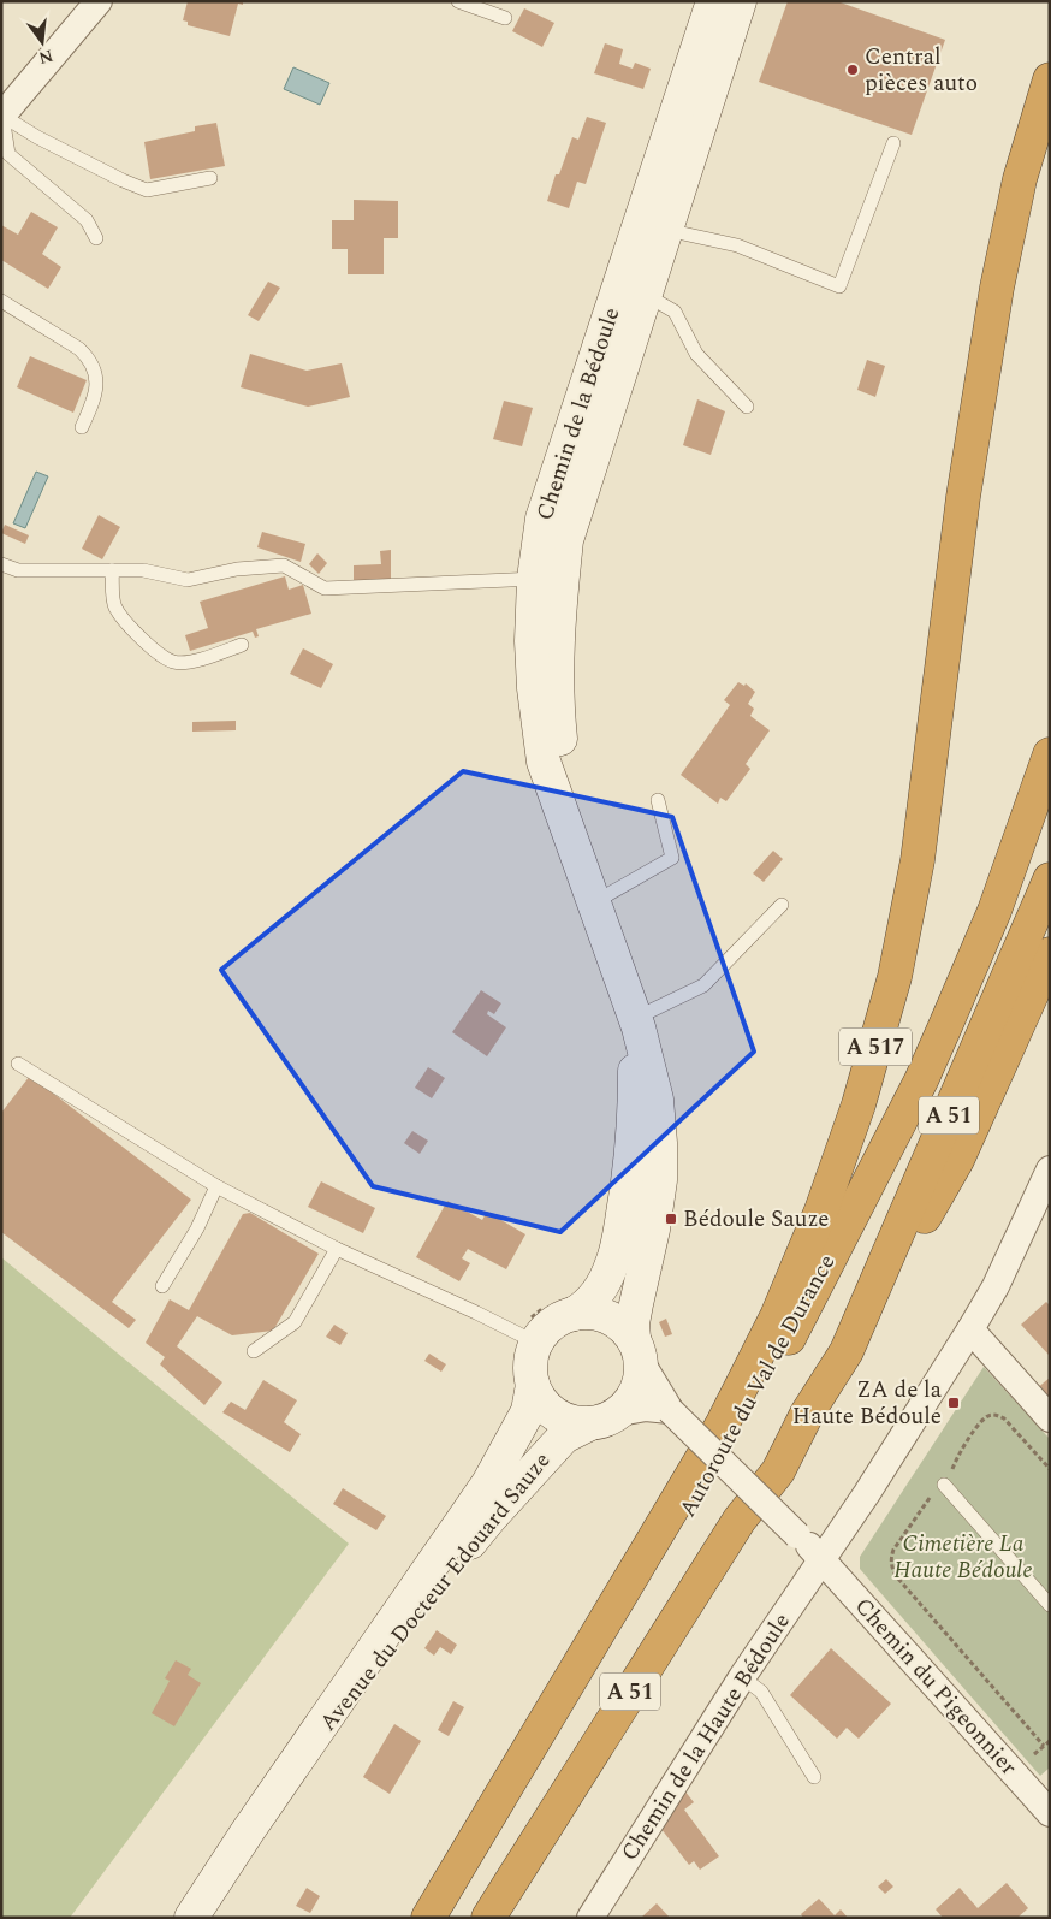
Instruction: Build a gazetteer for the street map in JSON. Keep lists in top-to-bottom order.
{
  "streets": {
    "highway": ["A 517", "A 51", "Autoroute du Val de Durance"],
    "street": [
      "Chemin de la Bédoule",
      "Avenue du Docteur Edouard Sauze",
      "Chemin du Pigeonnier",
      "Chemin de la Haute Bédoule"
    ]
  },
  "crossings": [
    ["Chemin de la Bédoule", "Avenue du Docteur Edouard Sauze"],
    ["Chemin de la Bédoule", "Chemin du Pigeonnier"],
    ["A 517", "Autoroute du Val de Durance"],
    ["Avenue du Docteur Edouard Sauze", "Chemin du Pigeonnier"],
    ["Chemin du Pigeonnier", "Chemin de la Haute Bédoule"]
  ],
  "parks": ["Cimetière La Haute Bédoule"],
  "places": {
    "other": ["Central pièces auto"],
    "transit": ["Bédoule Sauze", "ZA de la Haute Bédoule"]
  },
  "north": "bottom"
}
